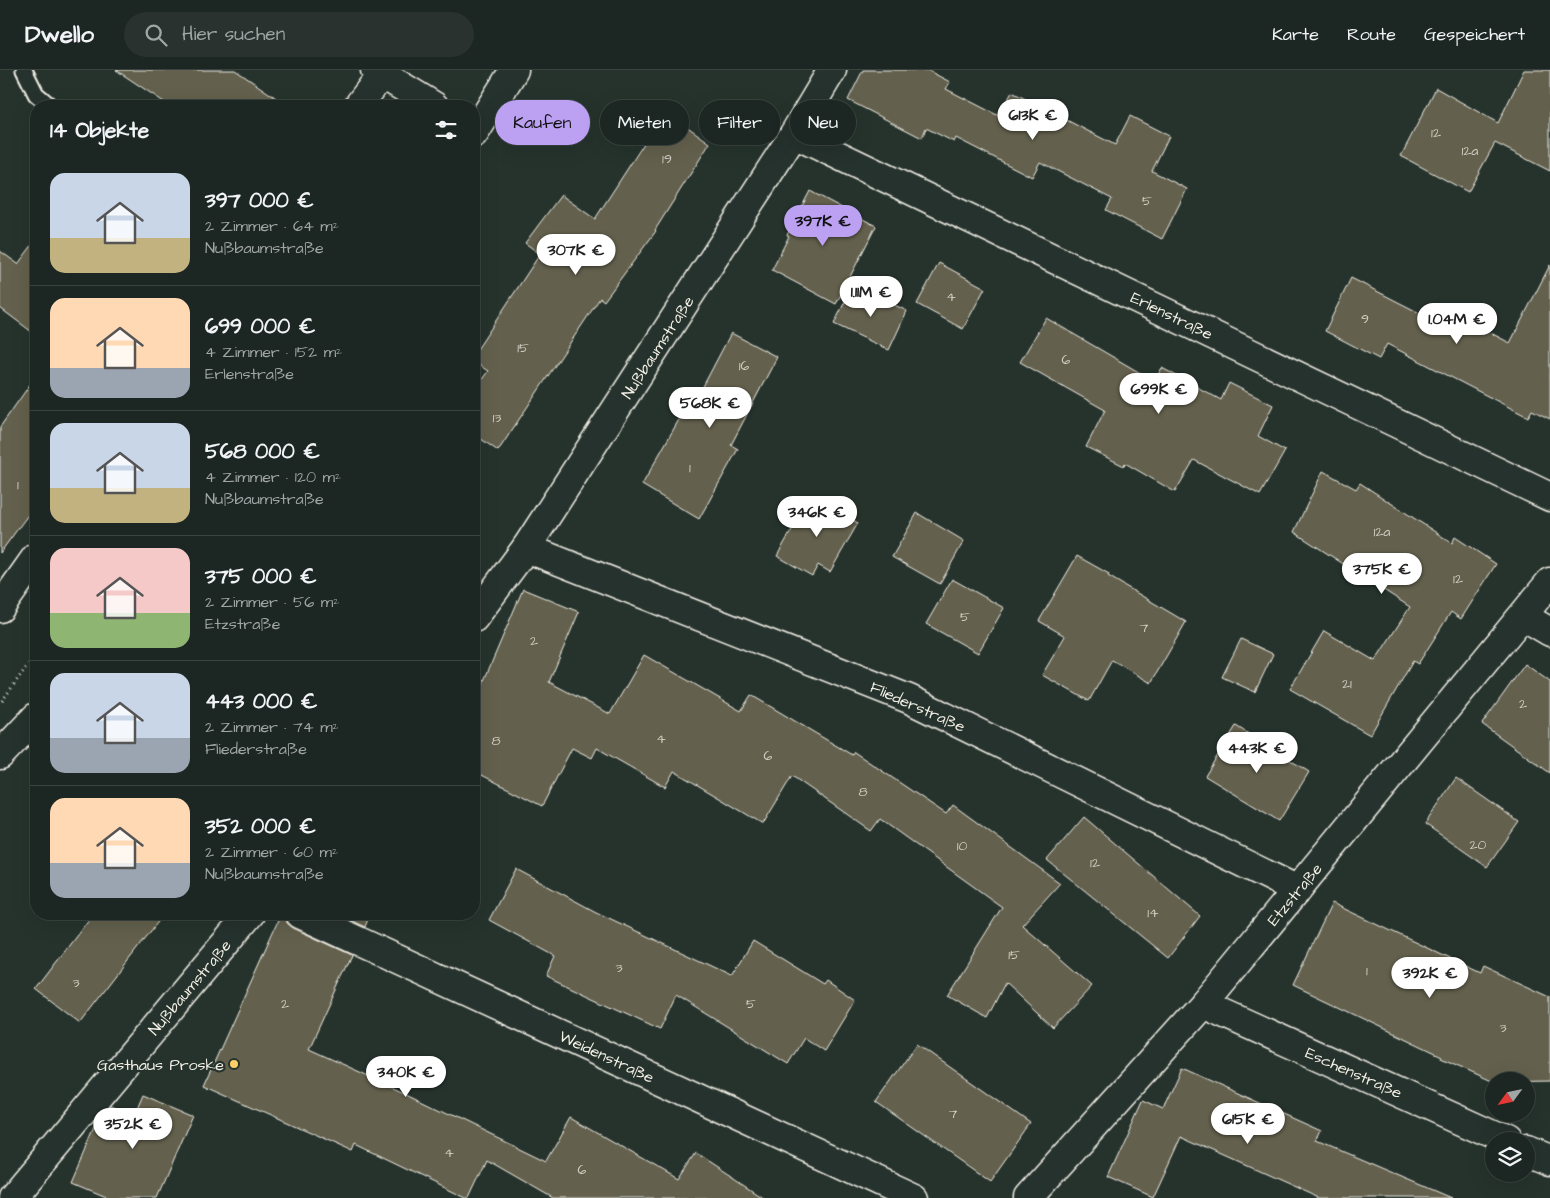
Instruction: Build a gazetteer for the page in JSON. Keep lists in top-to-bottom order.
{
  "streets": {
    "street": [
      "Erlenstraße",
      "Nußbaumstraße",
      "Fliederstraße",
      "Etzstraße",
      "Weidenstraße",
      "Eschenstraße"
    ]
  },
  "crossings": [
    ["Nußbaumstraße", "Fliederstraße"],
    ["Fliederstraße", "Etzstraße"],
    ["Etzstraße", "Eschenstraße"]
  ],
  "places": ["Gasthaus Proske"],
  "house_numbers": [
    "12",
    "12a",
    "19",
    "5",
    "4",
    "9",
    "15",
    "6",
    "16",
    "13",
    "1",
    "1",
    "12a",
    "12",
    "5",
    "7",
    "2",
    "21",
    "2",
    "4",
    "8",
    "6",
    "8",
    "20",
    "10",
    "12",
    "14",
    "15",
    "3",
    "1",
    "3",
    "2",
    "5",
    "3",
    "7",
    "4",
    "6"
  ],
  "north": "bottom left",
  "page": {
    "header": "Dwello",
    "search": "Hier suchen",
    "nav": ["Karte", "Route", "Gespeichert"],
    "price": [
      "613K €",
      "397K €",
      "307K €",
      "1.11M €",
      "1.04M €",
      "699K €",
      "568K €",
      "346K €",
      "375K €",
      "443K €",
      "392K €",
      "340K €",
      "615K €",
      "352K €"
    ],
    "chip": [
      "Kaufen",
      "Mieten",
      "Filter",
      "Neu"
    ],
    "heading": "14 Objekte",
    "list": [
      {
        "name": "397 000 €",
        "note": "2 Zimmer · 64 m² · Nußbaumstraße"
      },
      {
        "name": "699 000 €",
        "note": "4 Zimmer · 152 m² · Erlenstraße"
      },
      {
        "name": "568 000 €",
        "note": "4 Zimmer · 120 m² · Nußbaumstraße"
      },
      {
        "name": "375 000 €",
        "note": "2 Zimmer · 56 m² · Etzstraße"
      },
      {
        "name": "443 000 €",
        "note": "2 Zimmer · 74 m² · Fliederstraße"
      },
      {
        "name": "352 000 €",
        "note": "2 Zimmer · 60 m² · Nußbaumstraße"
      }
    ]
  }
}
